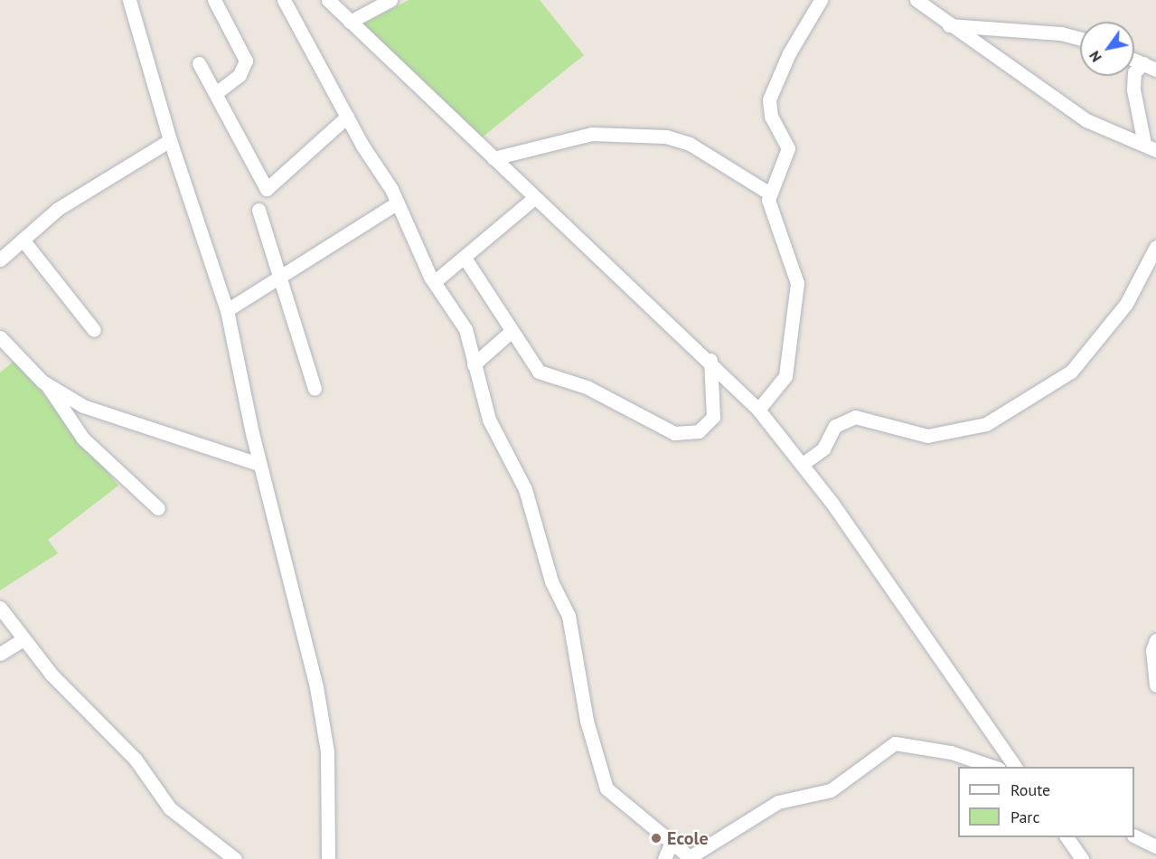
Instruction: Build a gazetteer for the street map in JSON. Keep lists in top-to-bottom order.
{
  "places": ["Ecole"],
  "legend": ["Route", "Parc"],
  "north": "bottom left"
}
